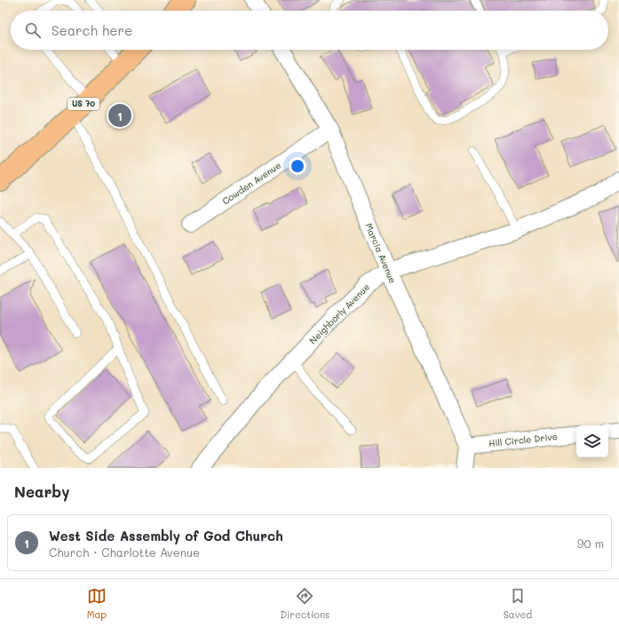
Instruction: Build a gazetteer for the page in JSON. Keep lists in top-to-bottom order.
{
  "streets": {
    "main road": ["US 70"],
    "street": [
      "Cowden Avenue",
      "Marcia Avenue",
      "Neighborly Avenue",
      "Hill Circle Drive"
    ]
  },
  "crossings": [
    ["Cowden Avenue", "Marcia Avenue"],
    ["Marcia Avenue", "Neighborly Avenue"],
    ["Marcia Avenue", "Hill Circle Drive"]
  ],
  "page": {
    "search": "Search here",
    "pins": "1",
    "heading": "Nearby",
    "list": [
      {
        "mark": "1",
        "name": "West Side Assembly of God Church",
        "note": "Church · Charlotte Avenue",
        "value": "90 m"
      }
    ],
    "nav": ["Map", "Directions", "Saved"]
  }
}
